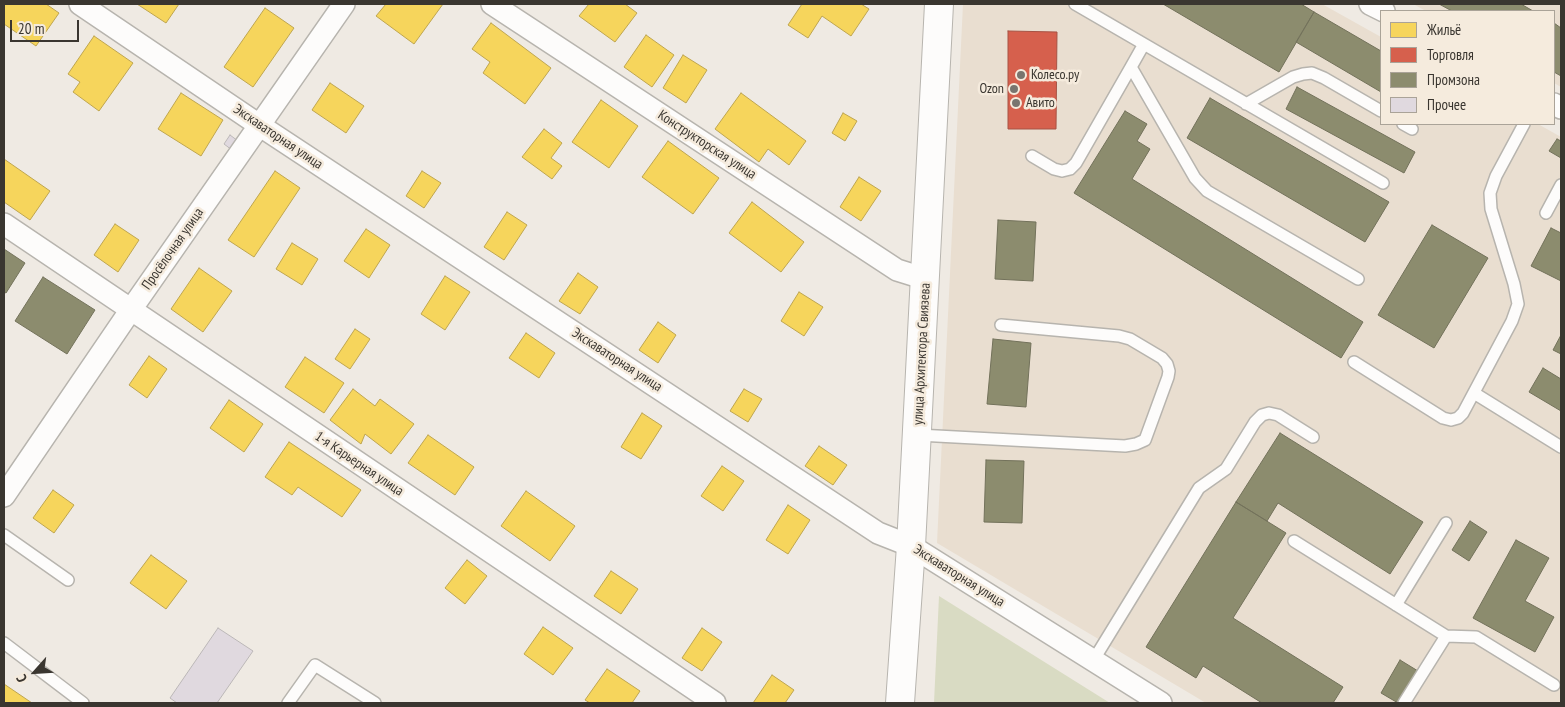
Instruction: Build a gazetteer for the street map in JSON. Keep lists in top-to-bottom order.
{
  "streets": {
    "main road": ["улица Архитектора Свиязева"],
    "street": [
      "Экскаваторная улица",
      "Конструкторская улица",
      "Просёлочная улица",
      "1-я Карьерная улица"
    ]
  },
  "crossings": [
    ["Экскаваторная улица", "Просёлочная улица"],
    ["Экскаваторная улица", "улица Архитектора Свиязева"],
    ["Конструкторская улица", "улица Архитектора Свиязева"],
    ["Просёлочная улица", "1-я Карьерная улица"]
  ],
  "places": ["Колесо.ру", "Ozon", "Авито"],
  "legend": [
    "Жильё",
    "Торговля",
    "Промзона",
    "Прочее"
  ],
  "scale_bar": "20 m",
  "north": "bottom left"
}
